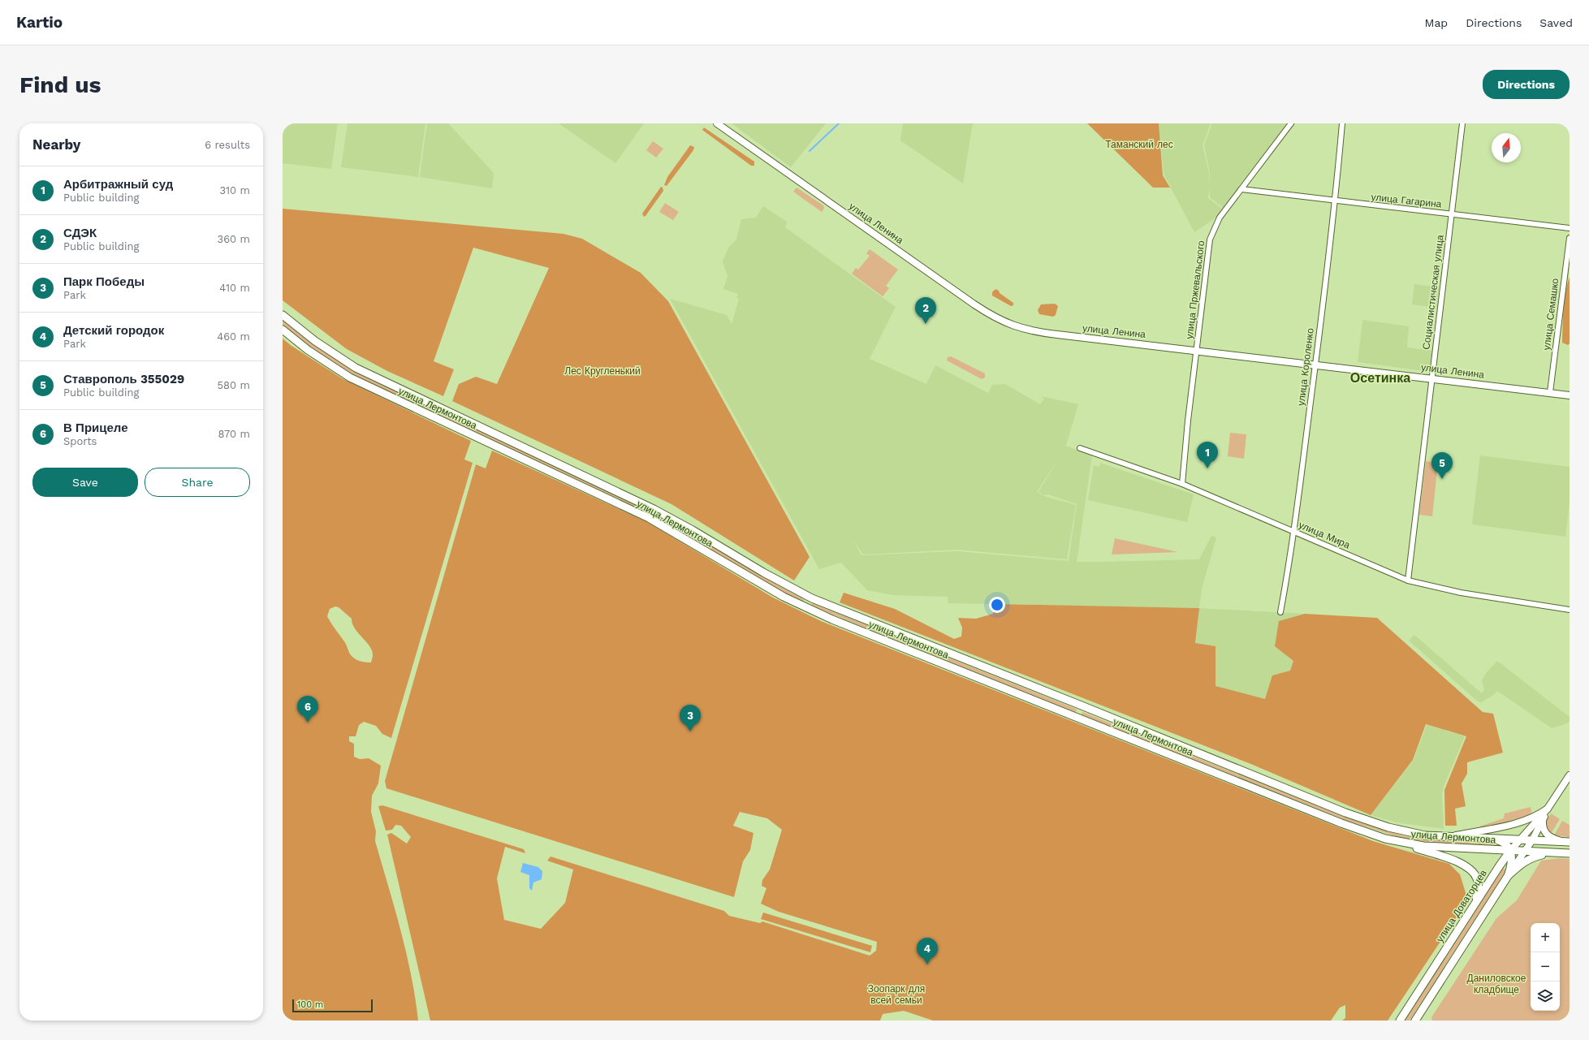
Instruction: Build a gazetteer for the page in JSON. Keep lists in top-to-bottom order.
{
  "streets": {
    "main road": ["улица Ленина", "улица Лермонтова", "улица Доваторцев"],
    "street": [
      "улица Гагарина",
      "улица Пржевальского",
      "Социалистическая улица",
      "улица Семашко",
      "улица Короленко",
      "улица Мира"
    ]
  },
  "crossings": [
    ["улица Гагарина", "улица Пржевальского"],
    ["улица Гагарина", "Социалистическая улица"],
    ["улица Гагарина", "улица Короленко"],
    ["улица Ленина", "улица Пржевальского"],
    ["улица Ленина", "Социалистическая улица"],
    ["улица Ленина", "улица Семашко"],
    ["улица Ленина", "улица Короленко"],
    ["улица Пржевальского", "улица Мира"],
    ["Социалистическая улица", "улица Мира"],
    ["улица Короленко", "улица Мира"],
    ["улица Лермонтова", "улица Доваторцев"]
  ],
  "districts": ["Осетинка"],
  "parks": [
    "Таманский лес",
    "Лес Кругленький",
    "Даниловское кладбище",
    "Зоопарк для всей семьи"
  ],
  "scale_bar": "100 m",
  "north": "top",
  "page": {
    "header": "Kartio",
    "nav": ["Map", "Directions", "Saved"],
    "buttons": [
      "Directions",
      ["Save", "Share"]
    ],
    "title": "Find us",
    "heading": ["Nearby", "6 results"],
    "list": [
      {
        "mark": "1",
        "name": "Арбитражный суд",
        "note": "Public building",
        "value": "310 m"
      },
      {
        "mark": "2",
        "name": "СДЭК",
        "note": "Public building",
        "value": "360 m"
      },
      {
        "mark": "3",
        "name": "Парк Победы",
        "note": "Park",
        "value": "410 m"
      },
      {
        "mark": "4",
        "name": "Детский городок",
        "note": "Park",
        "value": "460 m"
      },
      {
        "mark": "5",
        "name": "Ставрополь 355029",
        "note": "Public building",
        "value": "580 m"
      },
      {
        "mark": "6",
        "name": "В Прицеле",
        "note": "Sports",
        "value": "870 m"
      }
    ],
    "pins": [
      "2",
      "1",
      "5",
      "6",
      "3",
      "4"
    ],
    "map_buttons": ["+", "−"],
    "scale": "100 m"
  }
}
